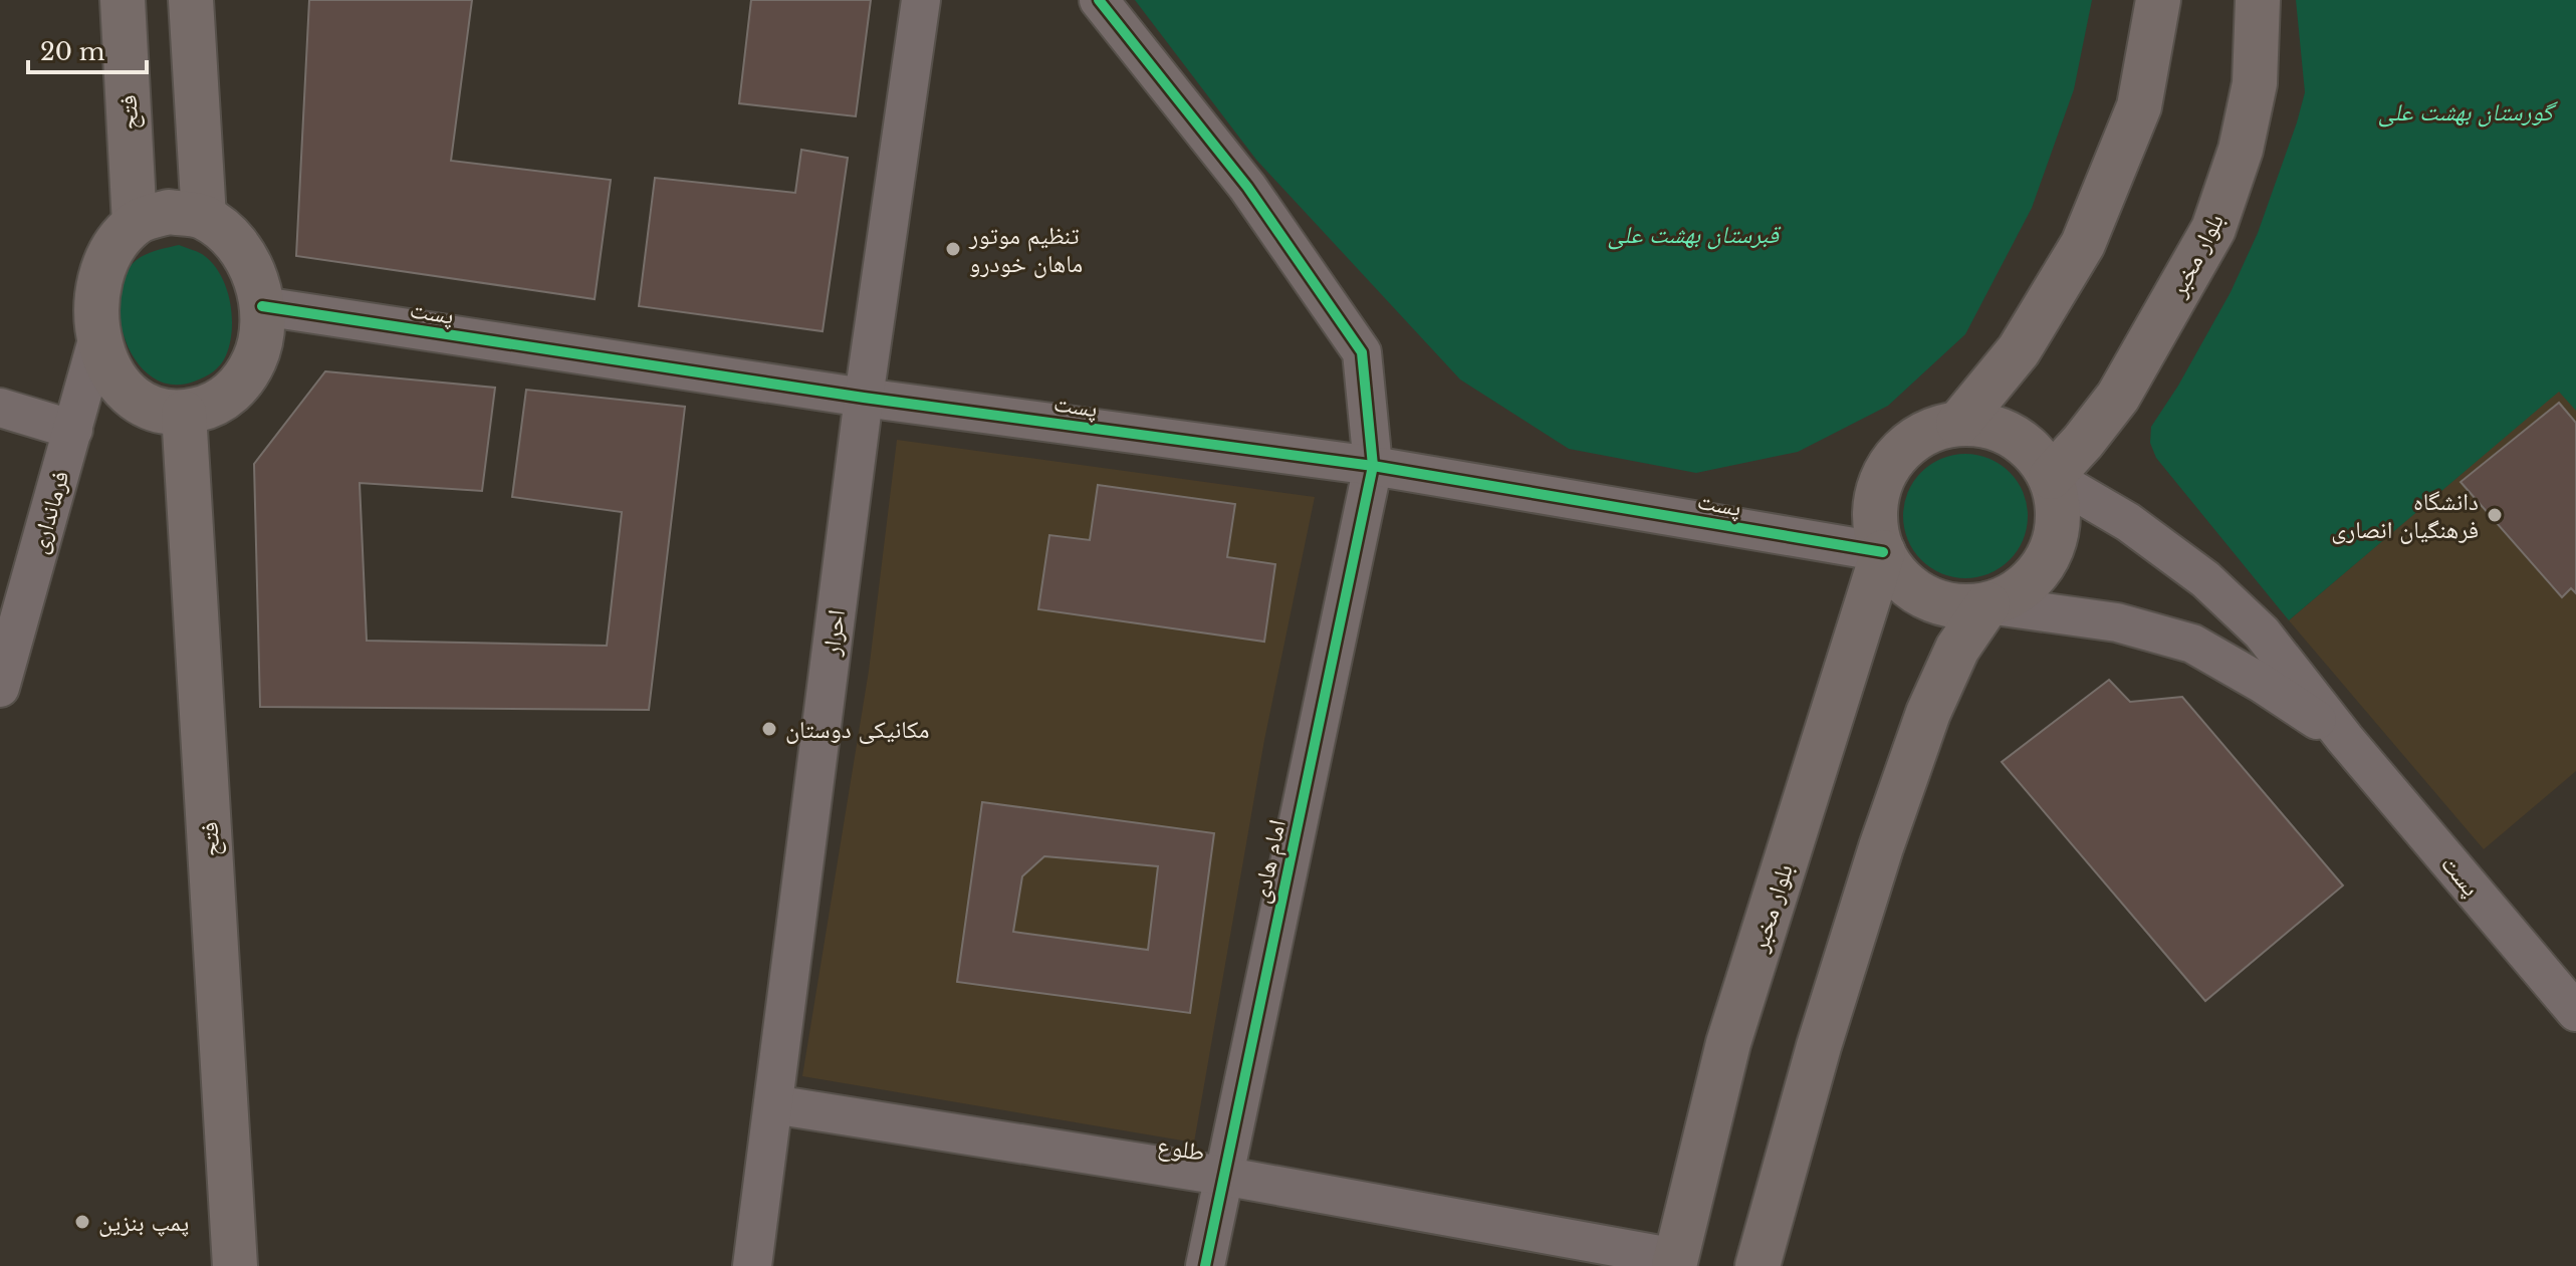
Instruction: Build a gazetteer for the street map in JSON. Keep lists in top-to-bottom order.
{
  "streets": {
    "main road": ["فتح", "بلوار مخبر"],
    "street": [
      "پست",
      "فرمانداری",
      "احرار",
      "امام هادی",
      "طلوع"
    ]
  },
  "crossings": [
    ["فتح", "پست"],
    ["فتح", "فرمانداری"],
    ["بلوار مخبر", "پست"],
    ["بلوار مخبر", "طلوع"],
    ["پست", "فرمانداری"],
    ["پست", "احرار"],
    ["پست", "امام هادی"],
    ["احرار", "طلوع"],
    ["امام هادی", "طلوع"]
  ],
  "parks": ["گورستان بهشت علی", "قبرستان بهشت علی"],
  "places": [
    "تنظیم موتور ماهان خودرو",
    "دانشگاه فرهنگیان انصاری",
    "مکانیکی دوستان",
    "پمپ بنزین"
  ],
  "scale_bar": "20 m"
}
